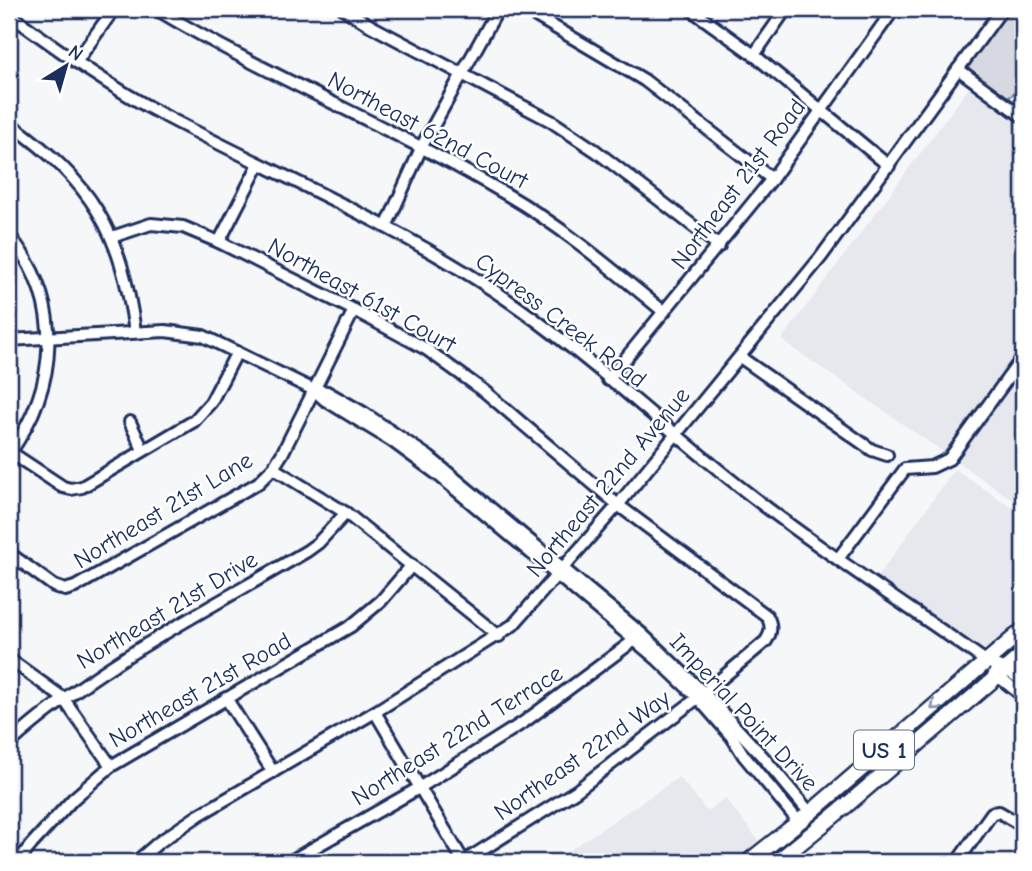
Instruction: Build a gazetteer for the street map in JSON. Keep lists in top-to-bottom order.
{
  "streets": {
    "main road": ["US 1"],
    "street": [
      "Northeast 62nd Court",
      "Northeast 21st Road",
      "Northeast 61st Court",
      "Cypress Creek Road",
      "Northeast 22nd Avenue",
      "Northeast 21st Lane",
      "Northeast 21st Drive",
      "Imperial Point Drive",
      "Northeast 22nd Terrace",
      "Northeast 22nd Way"
    ]
  },
  "crossings": [
    ["Northeast 62nd Court", "Northeast 21st Road"],
    ["Northeast 21st Road", "Cypress Creek Road"],
    ["Northeast 61st Court", "Northeast 22nd Avenue"],
    ["Northeast 61st Court", "Northeast 21st Lane"],
    ["Northeast 61st Court", "Northeast 22nd Way"],
    ["Cypress Creek Road", "Northeast 22nd Avenue"],
    ["Cypress Creek Road", "US 1"],
    ["Northeast 22nd Avenue", "Imperial Point Drive"],
    ["Northeast 21st Lane", "Imperial Point Drive"],
    ["Imperial Point Drive", "Northeast 22nd Terrace"],
    ["Imperial Point Drive", "US 1"],
    ["Imperial Point Drive", "Northeast 22nd Way"]
  ],
  "north": "top right"
}
